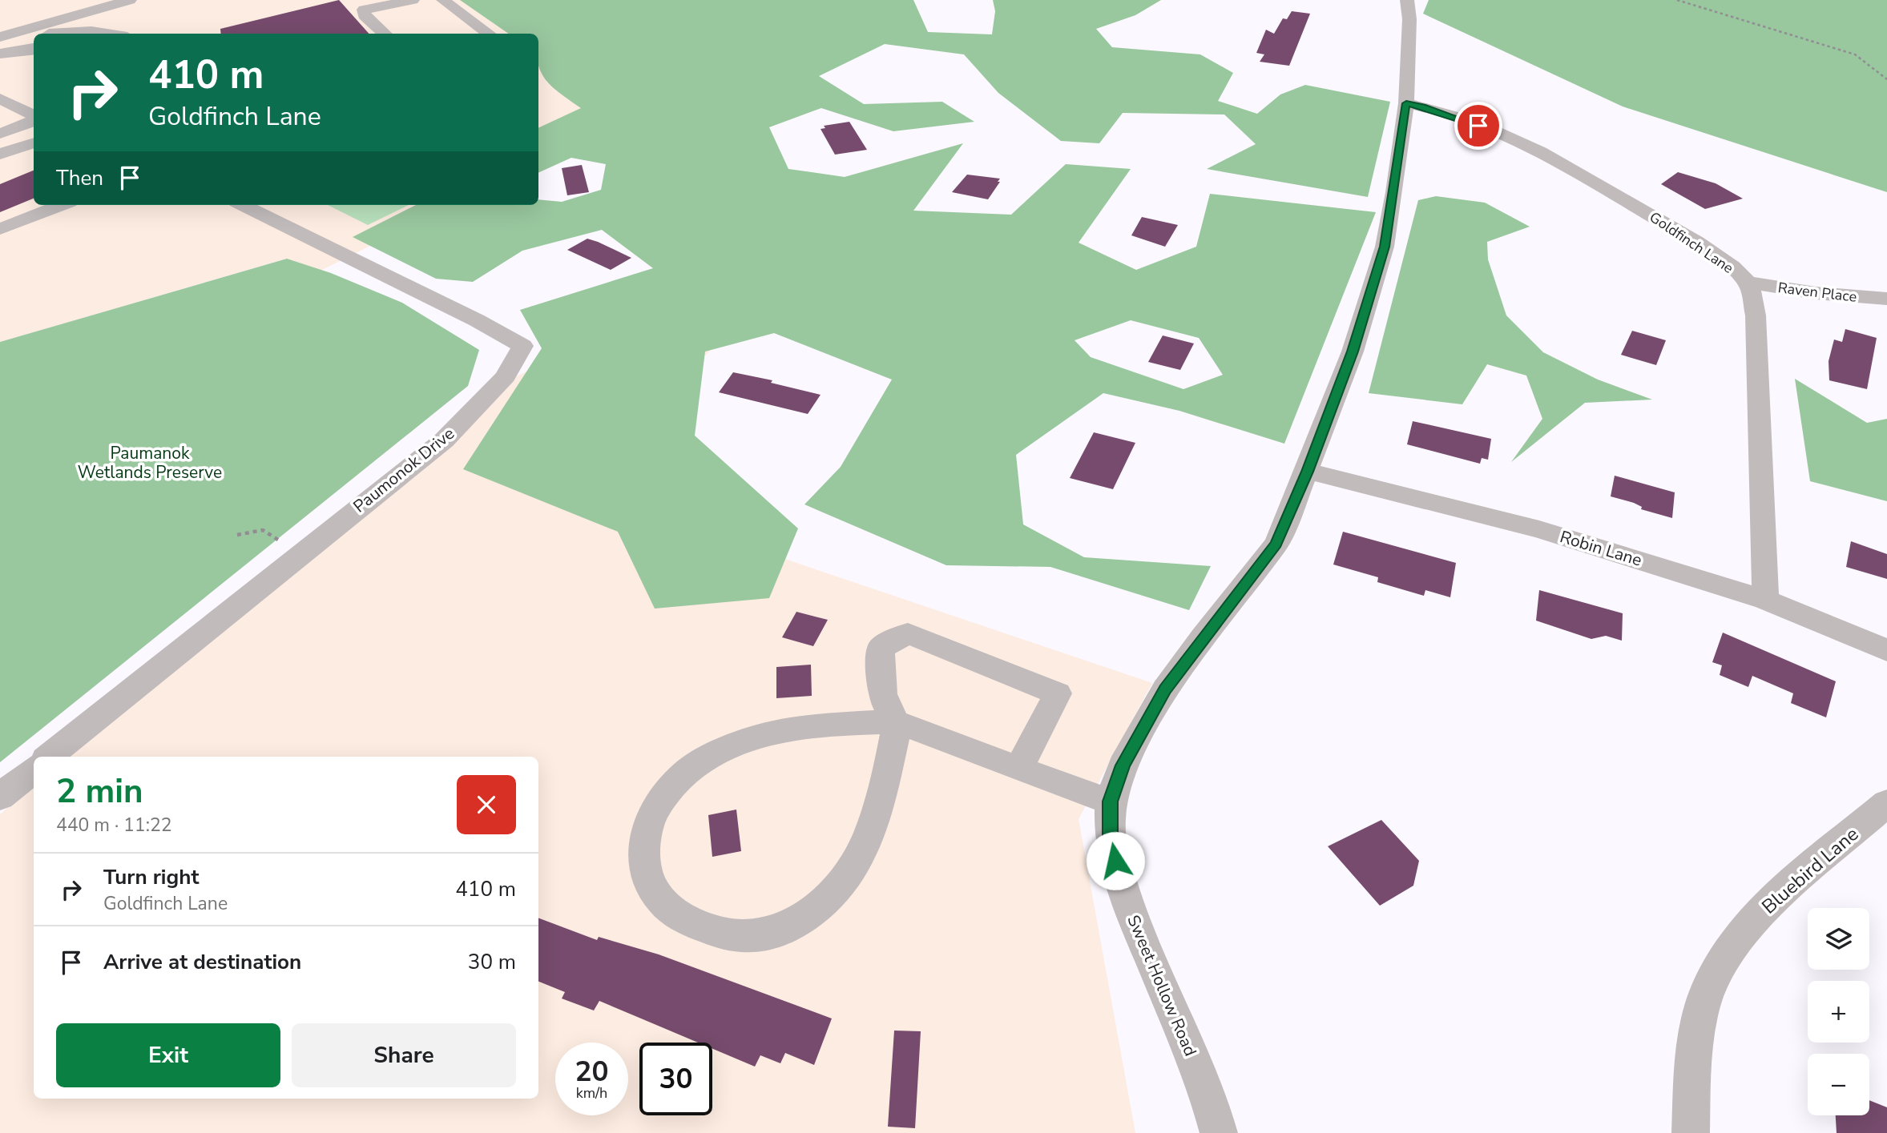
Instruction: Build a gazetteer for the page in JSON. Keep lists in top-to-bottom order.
{
  "streets": {
    "street": [
      "Goldfinch Lane",
      "Raven Place",
      "Paumonok Drive",
      "Robin Lane",
      "Bluebird Lane",
      "Sweet Hollow Road"
    ]
  },
  "crossings": [
    ["Goldfinch Lane", "Raven Place"],
    ["Goldfinch Lane", "Robin Lane"],
    ["Goldfinch Lane", "Sweet Hollow Road"],
    ["Robin Lane", "Sweet Hollow Road"]
  ],
  "parks": ["Paumanok Wetlands Preserve"],
  "page": {
    "turn": ["410 m", "Goldfinch Lane"],
    "then": "Then",
    "heading": ["2 min", "440 m · 11:22"],
    "list": [
      {
        "name": "Turn right",
        "note": "Goldfinch Lane",
        "value": "410 m"
      },
      {
        "name": "Arrive at destination",
        "value": "30 m"
      }
    ],
    "map_buttons": ["+", "−"],
    "buttons": ["Exit", "Share"],
    "speed": "20 km/h",
    "limit": "30"
  }
}
